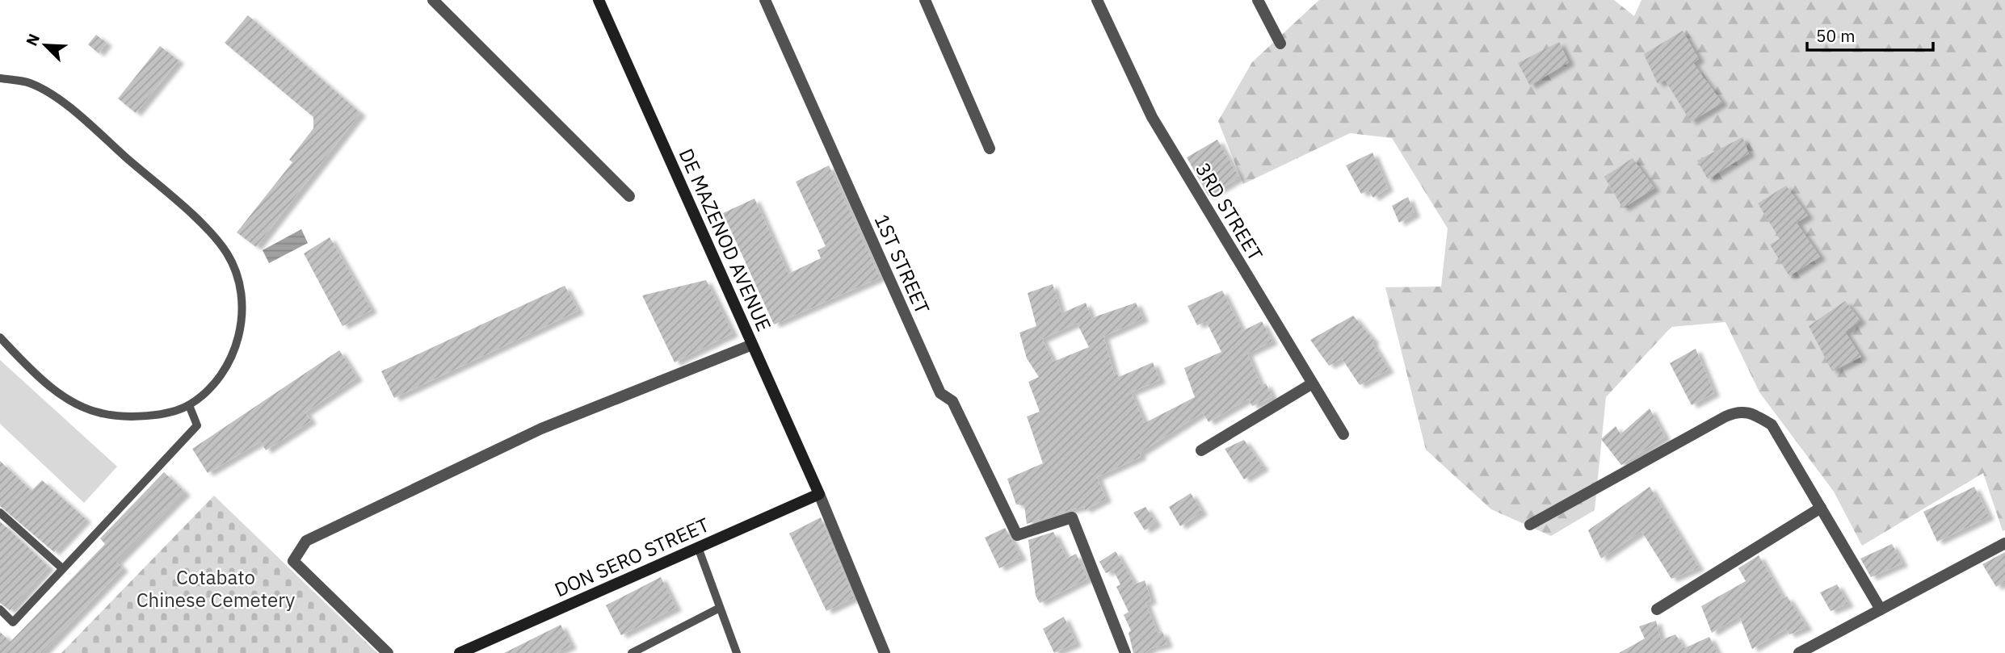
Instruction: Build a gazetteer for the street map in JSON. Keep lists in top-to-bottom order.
{
  "streets": {
    "main road": ["DE MAZENOD AVENUE", "DON SERO STREET"],
    "street": ["3RD STREET", "1ST STREET"]
  },
  "crossings": [
    ["DE MAZENOD AVENUE", "DON SERO STREET"]
  ],
  "parks": ["Cotabato Chinese Cemetery"],
  "scale_bar": "50 m",
  "north": "top left"
}
